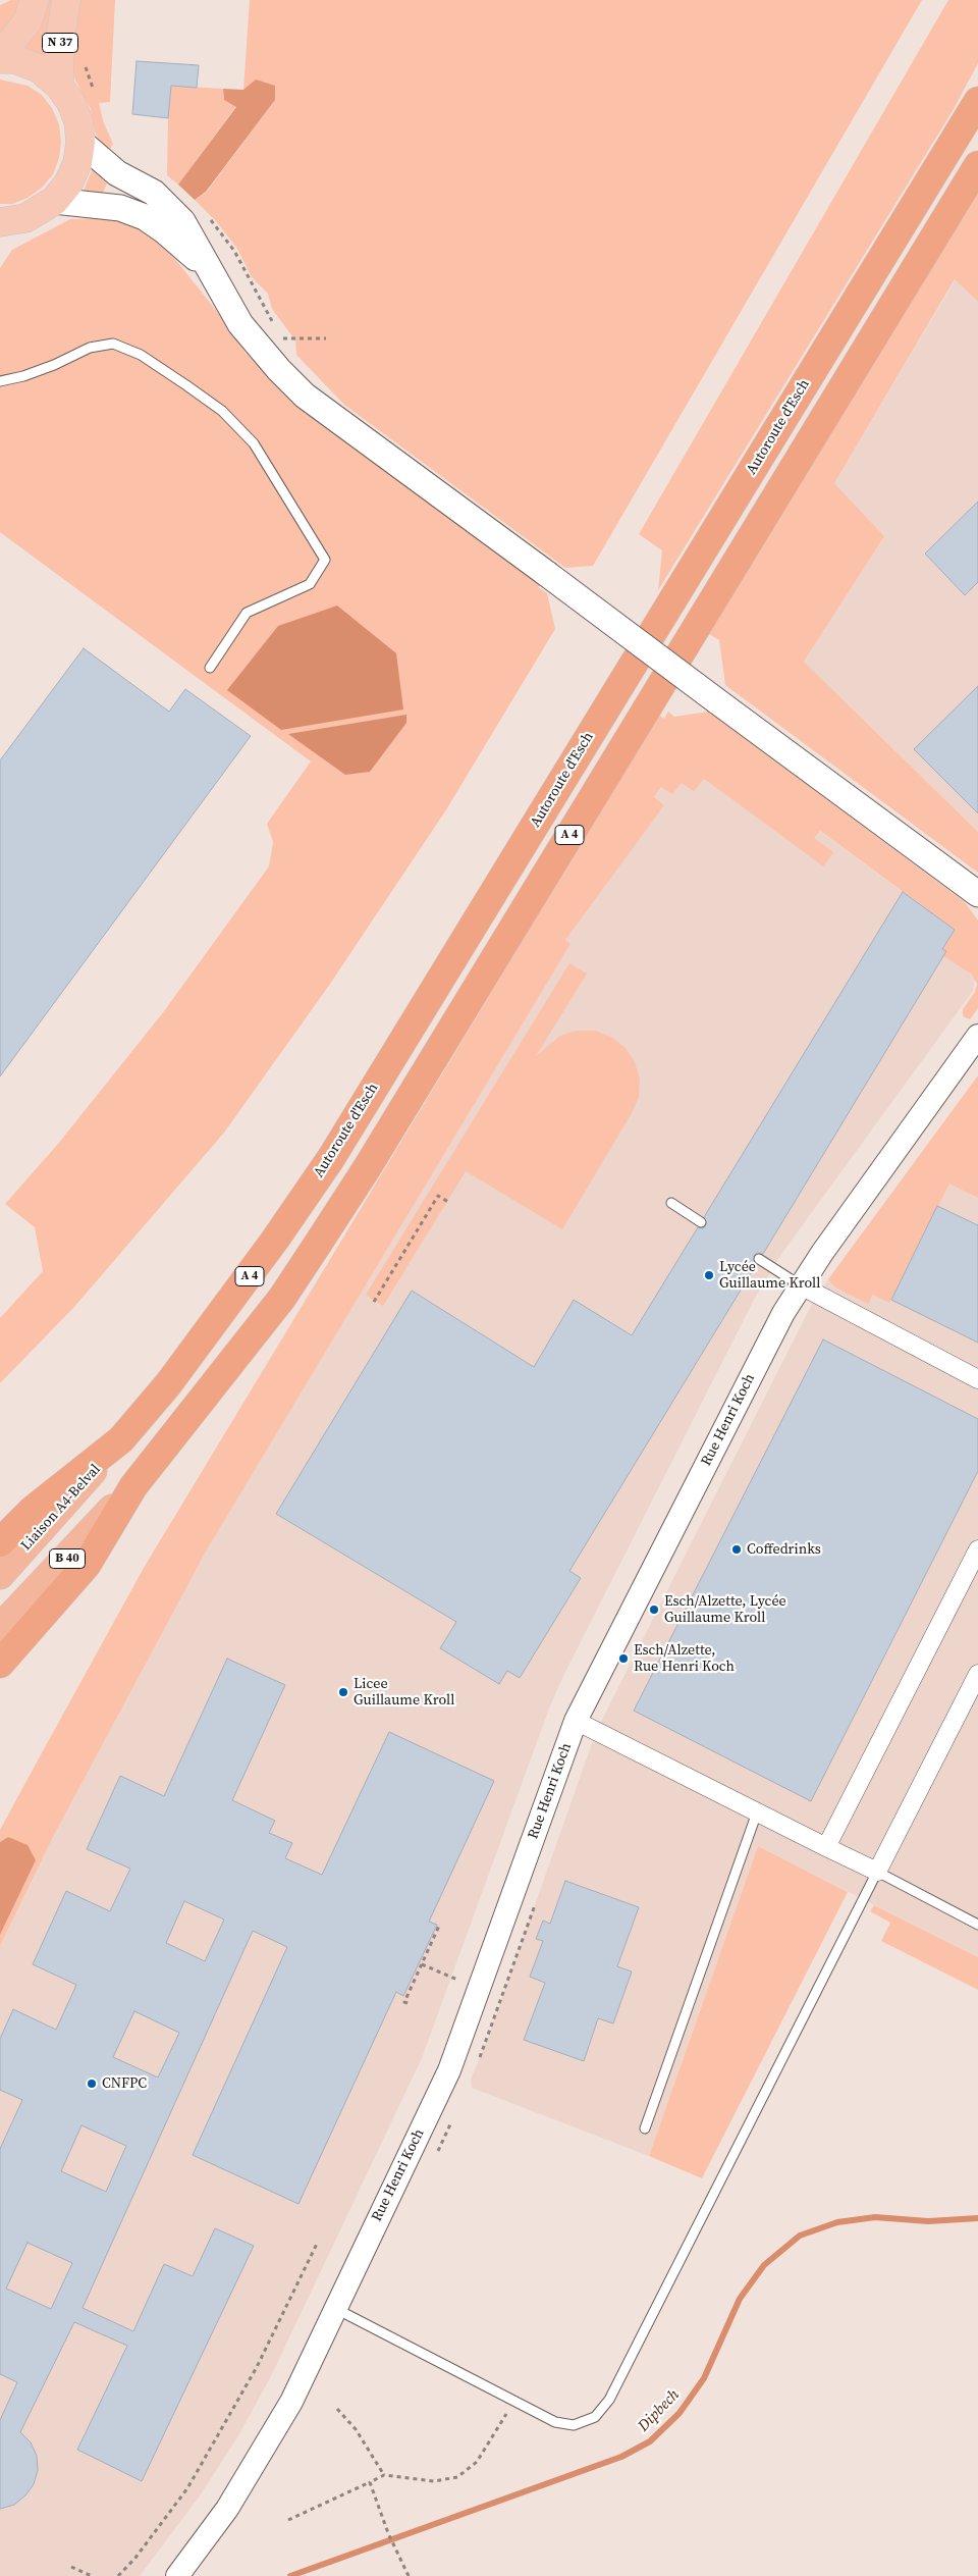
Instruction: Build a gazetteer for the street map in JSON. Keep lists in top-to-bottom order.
{
  "streets": {
    "highway": [
      "Autoroute d'Esch",
      "A 4",
      "Liaison A4-Belval",
      "B 40"
    ],
    "main road": ["N 37"],
    "street": ["Rue Henri Koch"]
  },
  "crossings": [
    ["Autoroute d'Esch", "A 4"],
    ["Autoroute d'Esch", "Liaison A4-Belval"],
    ["A 4", "Liaison A4-Belval"],
    ["A 4", "B 40"]
  ],
  "water": ["Dipbech"],
  "places": [
    "Lycée Guillaume Kroll",
    "Coffedrinks",
    "Esch/Alzette, Lycée Guillaume Kroll",
    "Esch/Alzette, Rue Henri Koch",
    "Licee Guillaume Kroll",
    "CNFPC"
  ]
}
